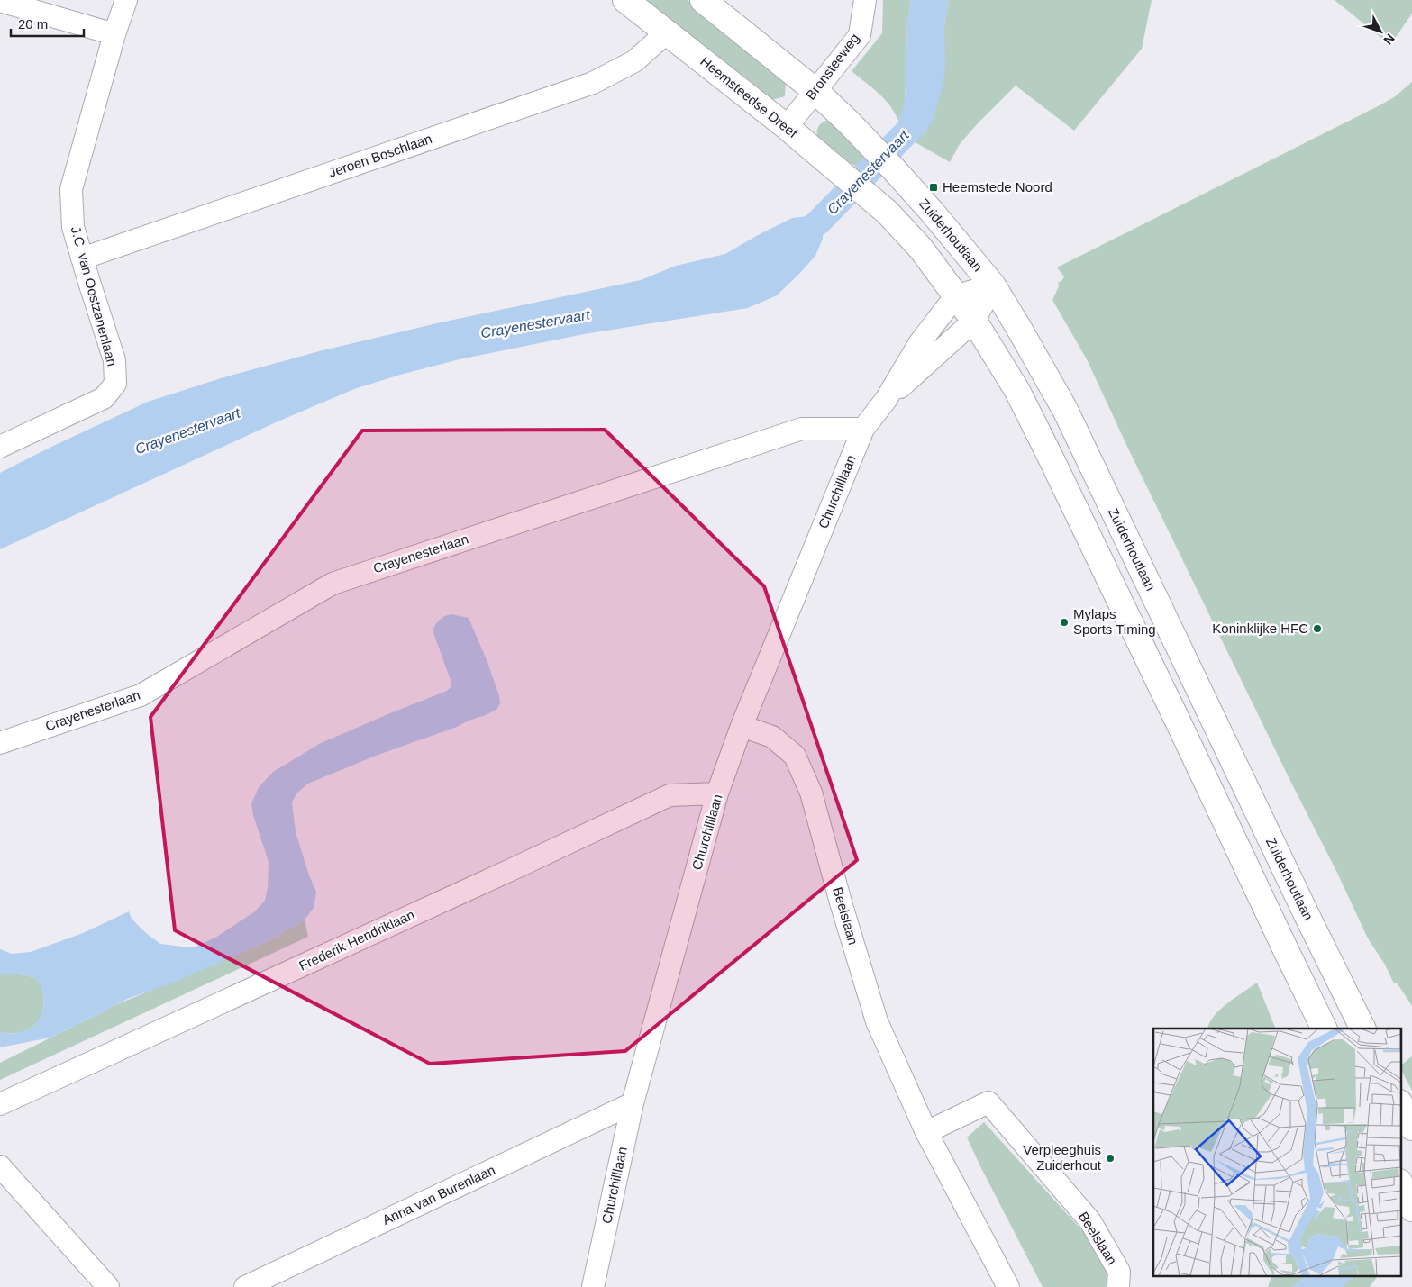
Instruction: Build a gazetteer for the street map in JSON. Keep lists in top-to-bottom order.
{
  "streets": {
    "main road": ["Heemsteedse Dreef", "Zuiderhoutlaan"],
    "street": [
      "Bronsteeweg",
      "Jeroen Boschlaan",
      "J.C. van Oostzanenlaan",
      "Churchilllaan",
      "Crayenesterlaan",
      "Beelslaan",
      "Frederik Hendriklaan",
      "Anna van Burenlaan"
    ]
  },
  "crossings": [
    ["Bronsteeweg", "Heemsteedse Dreef"],
    ["Bronsteeweg", "Zuiderhoutlaan"],
    ["Heemsteedse Dreef", "Jeroen Boschlaan"],
    ["Heemsteedse Dreef", "Churchilllaan"],
    ["Jeroen Boschlaan", "J.C. van Oostzanenlaan"],
    ["Zuiderhoutlaan", "Churchilllaan"],
    ["Churchilllaan", "Crayenesterlaan"],
    ["Churchilllaan", "Beelslaan"],
    ["Churchilllaan", "Frederik Hendriklaan"],
    ["Churchilllaan", "Anna van Burenlaan"]
  ],
  "water": ["Crayenestervaart"],
  "places": {
    "transit": ["Heemstede Noord"],
    "other": ["Mylaps Sports Timing", "Koninklijke HFC", "Verpleeghuis Zuiderhout"]
  },
  "scale_bar": "20 m",
  "north": "bottom right"
}
